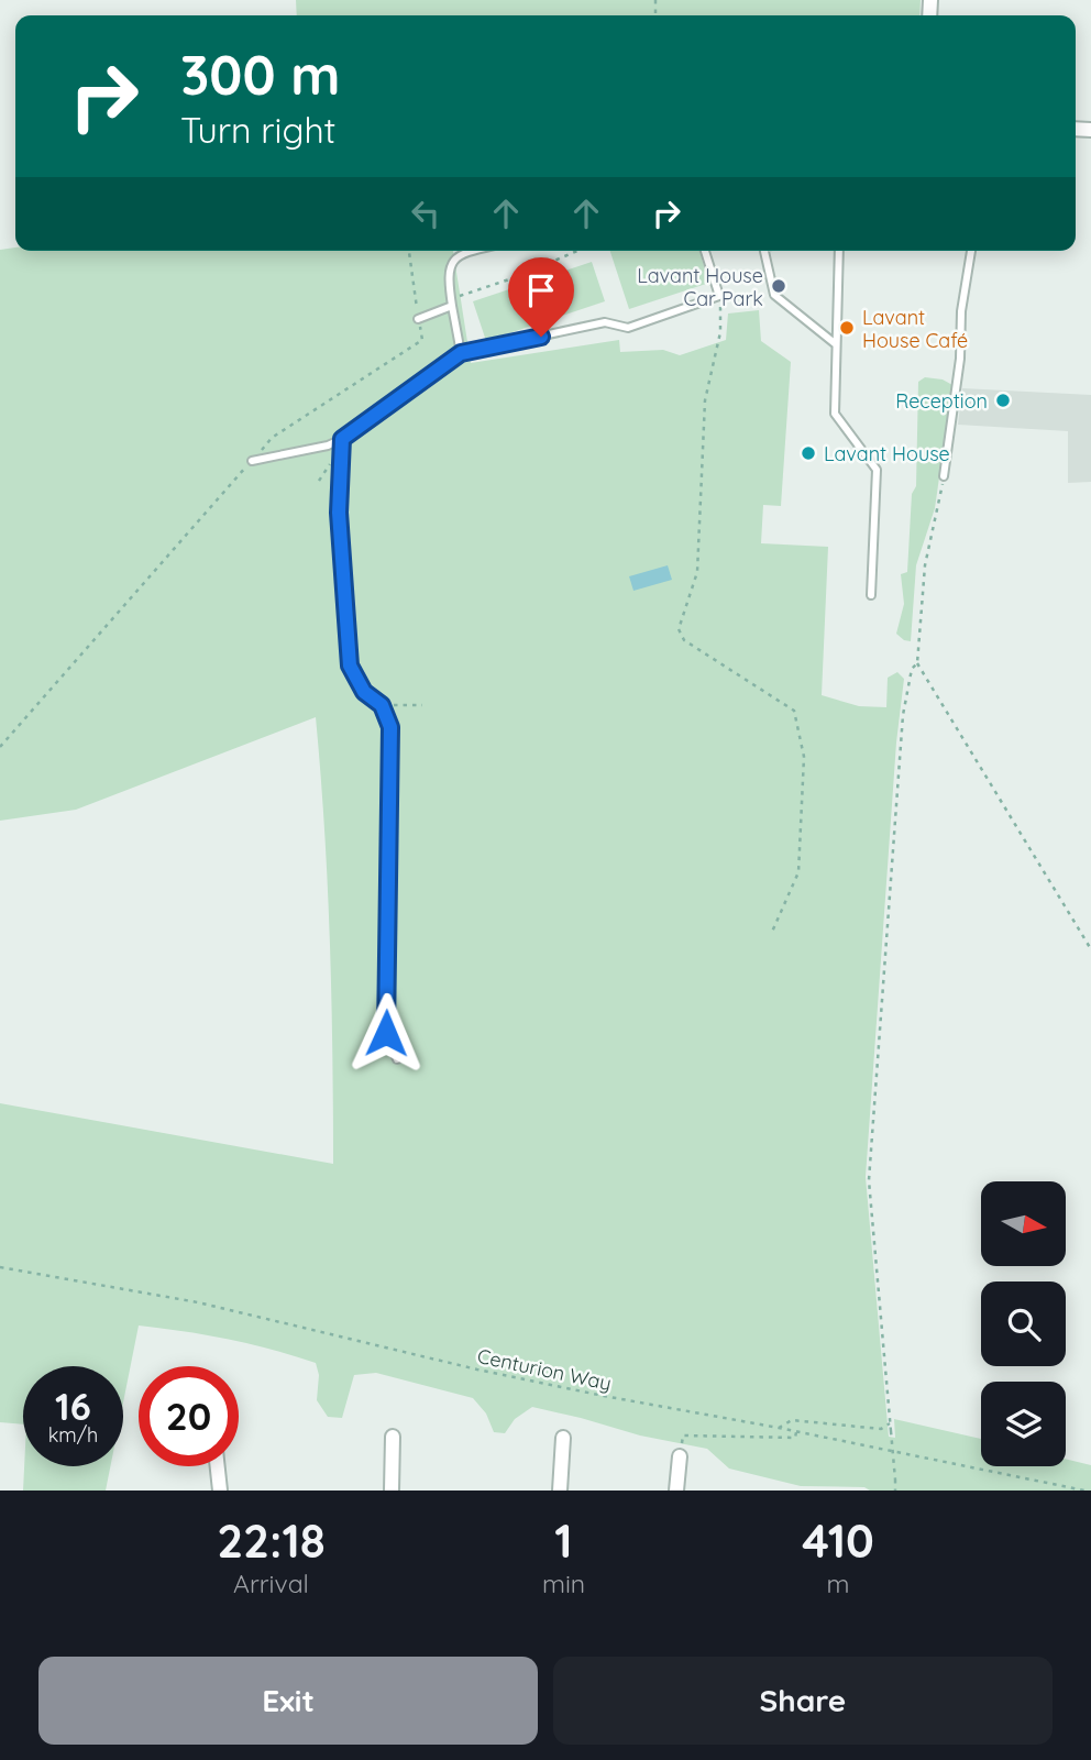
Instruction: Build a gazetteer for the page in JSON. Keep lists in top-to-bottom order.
{
  "streets": {
    "path": ["Centurion Way"]
  },
  "places": [
    "Lavant House Car Park",
    "Lavant House Café",
    "Reception",
    "Lavant House"
  ],
  "north": "right",
  "page": {
    "turn": ["300 m", "Turn right"],
    "speed": "16 km/h",
    "limit": "20",
    "eta": [
      "22:18",
      "Arrival",
      "1",
      "min",
      "410",
      "m"
    ],
    "buttons": ["Exit", "Share"]
  }
}
